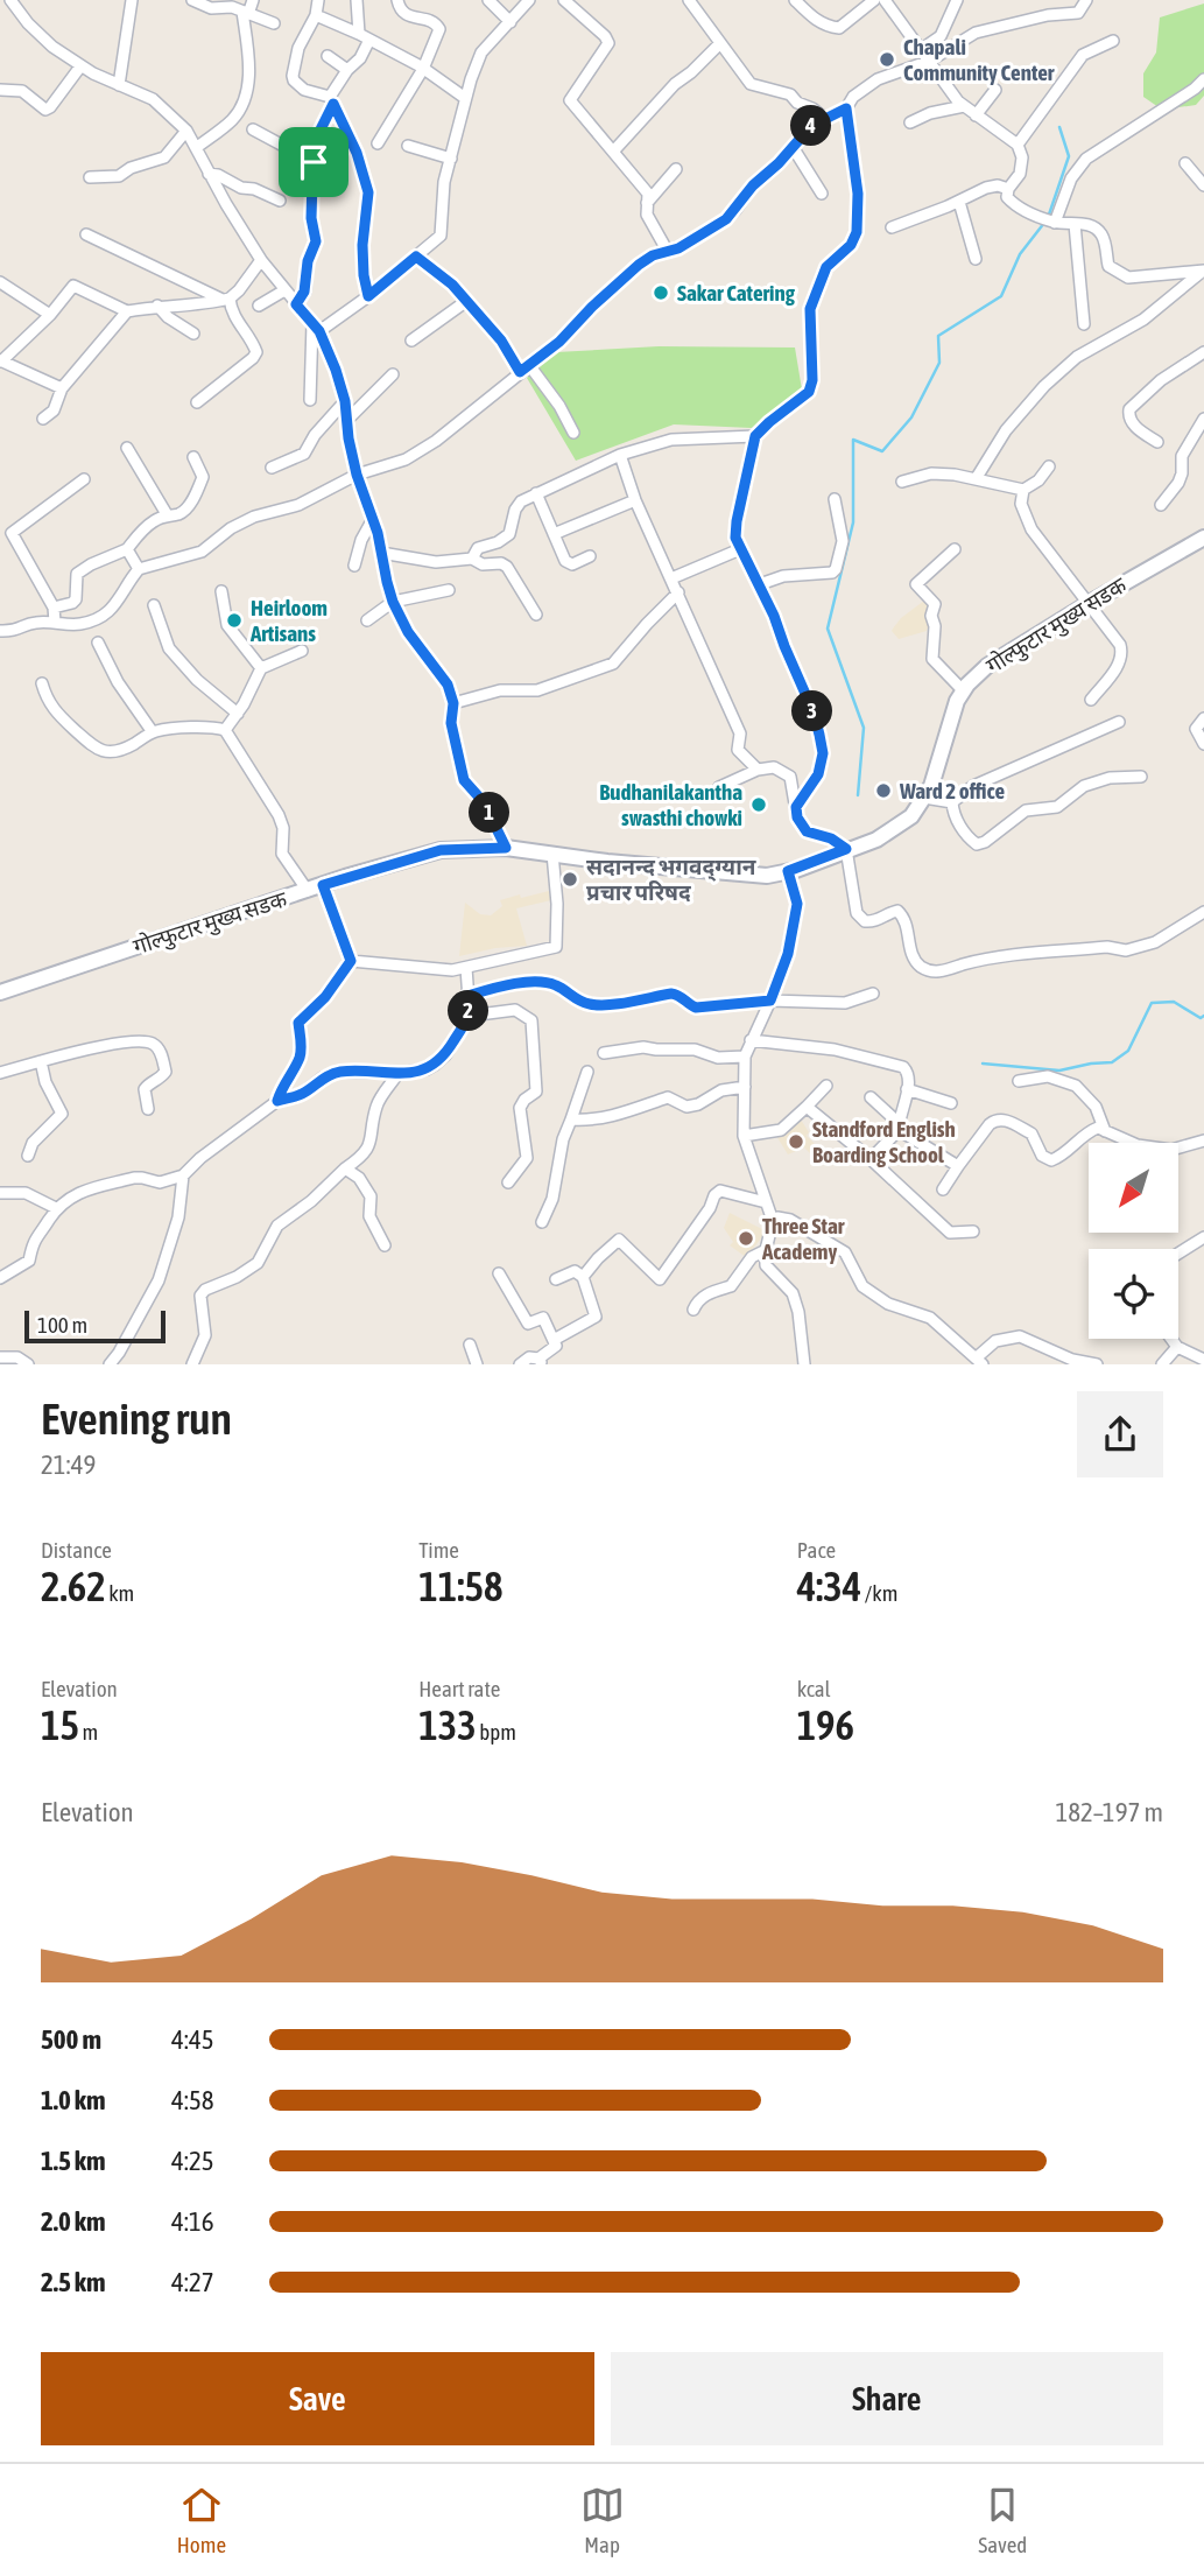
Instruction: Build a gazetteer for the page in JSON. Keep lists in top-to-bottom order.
{
  "streets": {
    "main road": ["गोल्फुटार मुख्य सडक"]
  },
  "places": [
    "Chapali Community Center",
    "Sakar Catering",
    "Heirloom Artisans",
    "Ward 2 office",
    "Budhanilakantha swasthi chowki",
    "सदानन्द भगवद्ग्यान प्रचार परिषद",
    "Standford English Boarding School",
    "Three Star Academy"
  ],
  "scale_bar": "100 m",
  "north": "bottom left",
  "page": {
    "pins": [
      "4",
      "3",
      "1",
      "2"
    ],
    "scale": "100 m",
    "heading": ["Evening run", "21:49"],
    "stats": [
      ["Distance", "2.62 km"],
      ["Time", "11:58"],
      ["Pace", "4:34 /km"],
      ["Elevation", "15 m"],
      ["Heart rate", "133 bpm"],
      ["kcal", "196"]
    ],
    "chart": ["Elevation", "182–197 m"],
    "list": [
      {
        "name": "500 m",
        "note": "4:45"
      },
      {
        "name": "1.0 km",
        "note": "4:58"
      },
      {
        "name": "1.5 km",
        "note": "4:25"
      },
      {
        "name": "2.0 km",
        "note": "4:16"
      },
      {
        "name": "2.5 km",
        "note": "4:27"
      }
    ],
    "buttons": ["Save", "Share"],
    "tabs": ["Home", "Map", "Saved"]
  }
}
